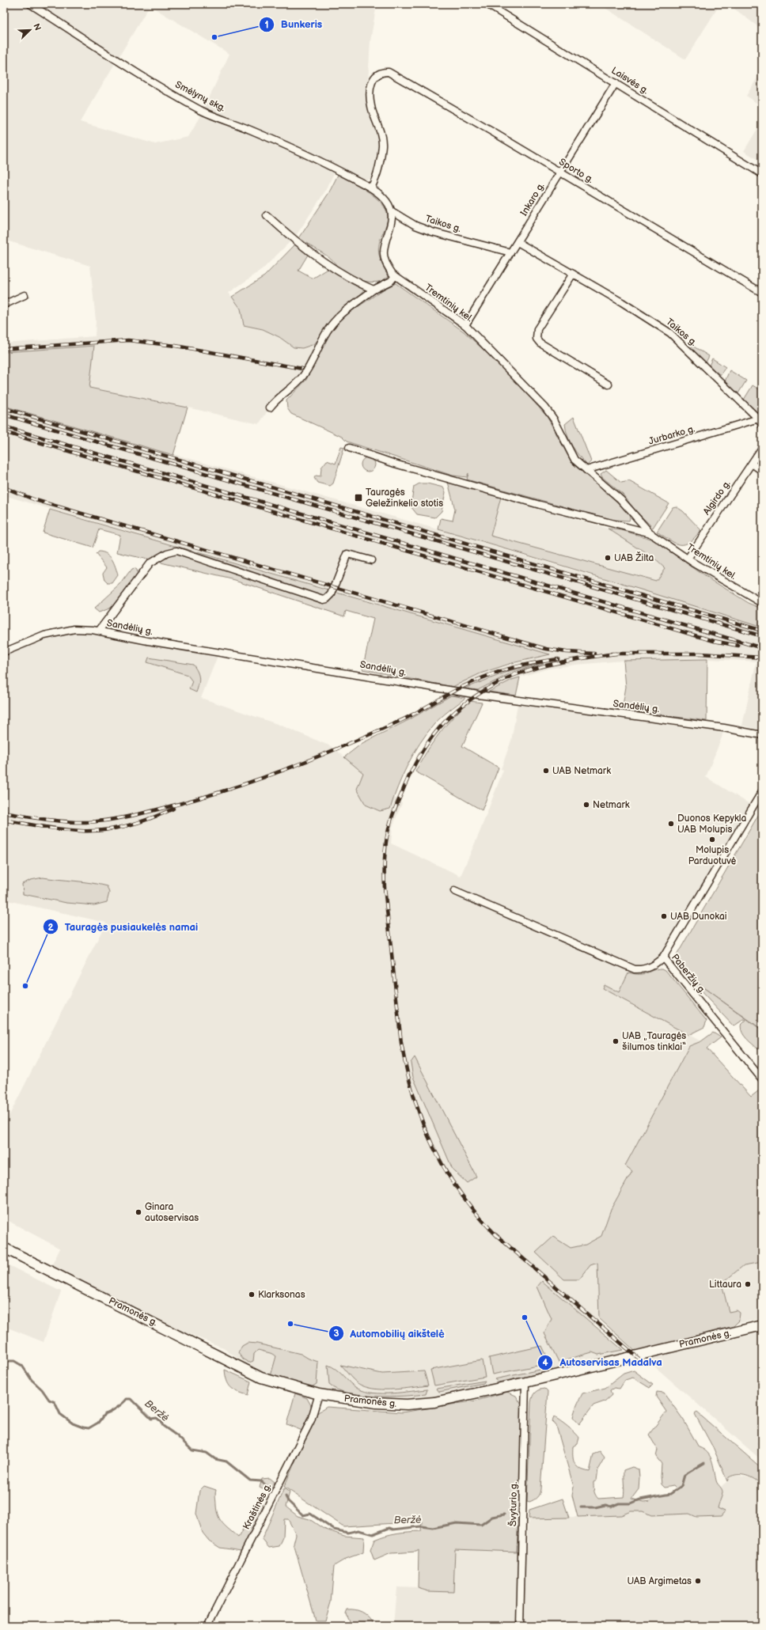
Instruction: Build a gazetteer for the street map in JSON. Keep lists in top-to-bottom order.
{
  "streets": {
    "main road": ["Pramonės g."],
    "street": [
      "Laisvės g.",
      "Smėlynų skg.",
      "Sporto g.",
      "Inkaro g.",
      "Taikos g.",
      "Tremtinių kel.",
      "Jurbarko g.",
      "Algirdo g.",
      "Sandėlių g.",
      "Paberžių g.",
      "Švyturio g.",
      "Kraštinės g."
    ]
  },
  "crossings": [
    ["Laisvės g.", "Inkaro g."],
    ["Smėlynų skg.", "Sporto g."],
    ["Sporto g.", "Inkaro g."],
    ["Inkaro g.", "Taikos g."],
    ["Inkaro g.", "Tremtinių kel."],
    ["Taikos g.", "Tremtinių kel."],
    ["Taikos g.", "Jurbarko g."],
    ["Tremtinių kel.", "Jurbarko g."],
    ["Tremtinių kel.", "Algirdo g."],
    ["Pramonės g.", "Švyturio g."],
    ["Pramonės g.", "Kraštinės g."]
  ],
  "water": ["Beržė"],
  "places": {
    "other": [
      "Bunkeris",
      "UAB Žilta",
      "UAB Netmark",
      "Netmark",
      "Duonos Kepykla UAB Molupis",
      "Molupis Parduotuvė",
      "UAB Dunokai",
      "Tauragės pusiaukelės namai",
      "UAB „Tauragės šilumos tinklai“",
      "Ginara autoservisas",
      "Littaura",
      "Klarksonas",
      "Autoservisas Madalva",
      "Automobilių aikštelė",
      "UAB Argimetas"
    ],
    "transit": ["Tauragės Geležinkelio stotis"]
  },
  "north": "top right"
}
